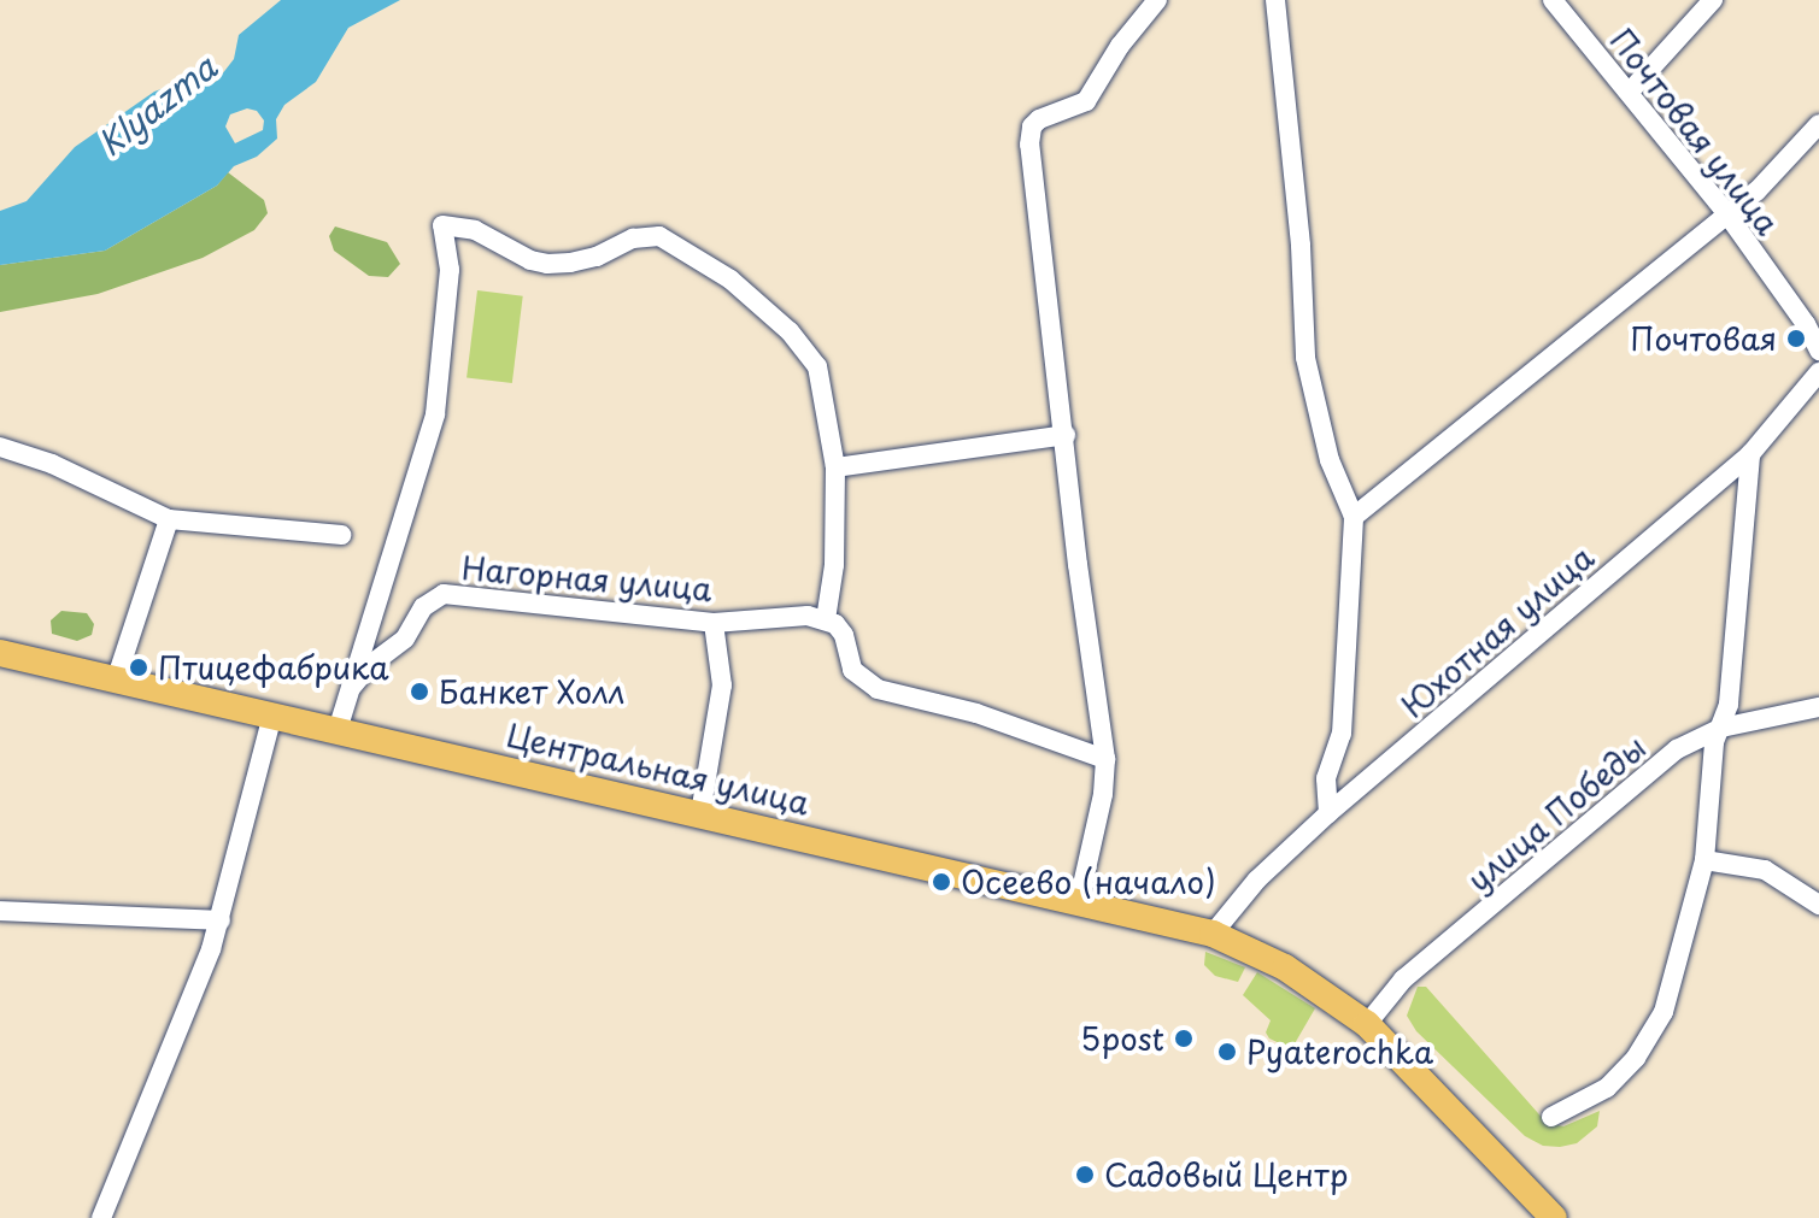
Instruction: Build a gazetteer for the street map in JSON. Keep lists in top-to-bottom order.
{
  "streets": {
    "main road": ["Центральная улица"],
    "street": [
      "Почтовая улица",
      "Нагорная улица",
      "Юхотная улица",
      "улица Победы"
    ]
  },
  "crossings": [
    ["Юхотная улица", "Центральная улица"],
    ["Центральная улица", "улица Победы"]
  ],
  "water": ["Klyazma"],
  "places": [
    "Почтовая",
    "Птицефабрика",
    "Банкет Холл",
    "Осеево (начало)",
    "5post",
    "Pyaterochka",
    "Садовый Центр"
  ]
}
